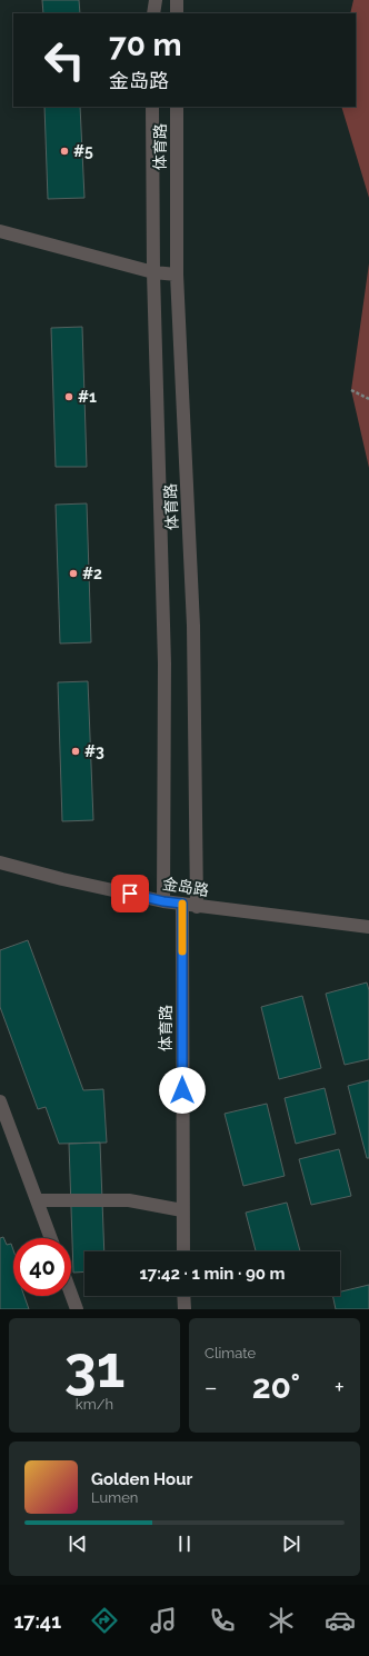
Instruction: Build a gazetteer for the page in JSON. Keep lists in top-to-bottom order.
{
  "streets": {
    "street": ["体育路", "金岛路"]
  },
  "crossings": [
    ["体育路", "金岛路"]
  ],
  "places": [
    "#5",
    "#1",
    "#2",
    "#3"
  ],
  "page": {
    "turn": ["70 m", "金岛路"],
    "limit": "40",
    "trip": "17:42 · 1 min · 90 m",
    "tile": [
      ["31", "km/h"],
      "Climate"
    ],
    "heat": ["−", "20°", "+"],
    "song": ["Golden Hour", "Lumen"],
    "tabs": "17:41"
  }
}
